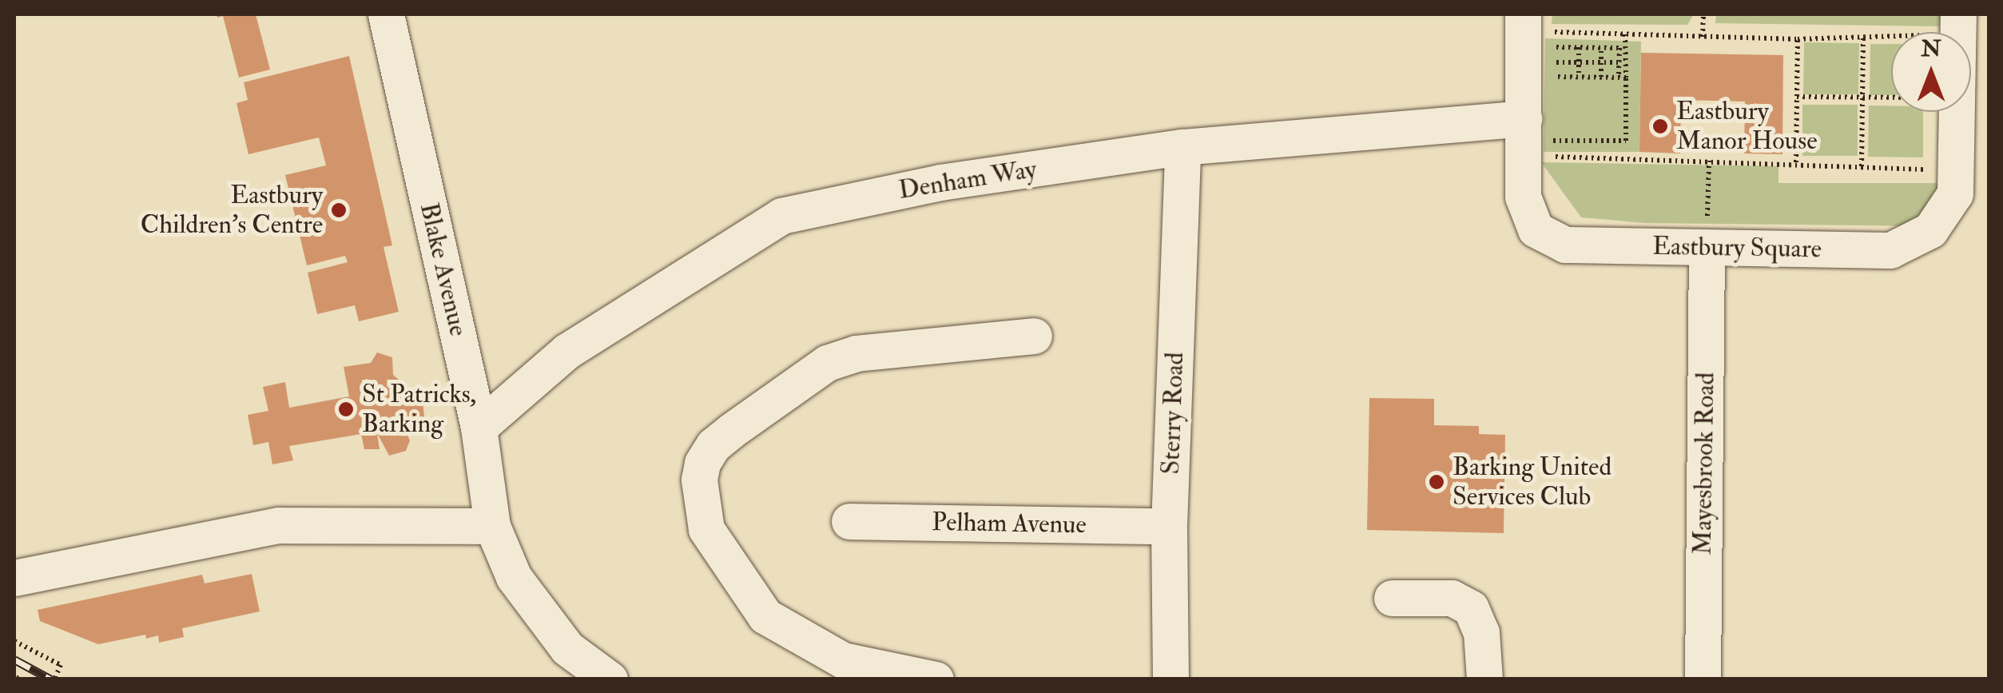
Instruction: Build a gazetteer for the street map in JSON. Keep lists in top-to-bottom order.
{
  "streets": {
    "street": [
      "Denham Way",
      "Eastbury Square",
      "Blake Avenue",
      "Sterry Road",
      "Mayesbrook Road",
      "Pelham Avenue"
    ]
  },
  "crossings": [
    ["Denham Way", "Eastbury Square"],
    ["Denham Way", "Blake Avenue"],
    ["Denham Way", "Sterry Road"],
    ["Eastbury Square", "Mayesbrook Road"],
    ["Sterry Road", "Pelham Avenue"]
  ],
  "places": [
    "Eastbury Manor House",
    "Eastbury Children's Centre",
    "St Patricks, Barking",
    "Barking United Services Club"
  ],
  "north": "top"
}
